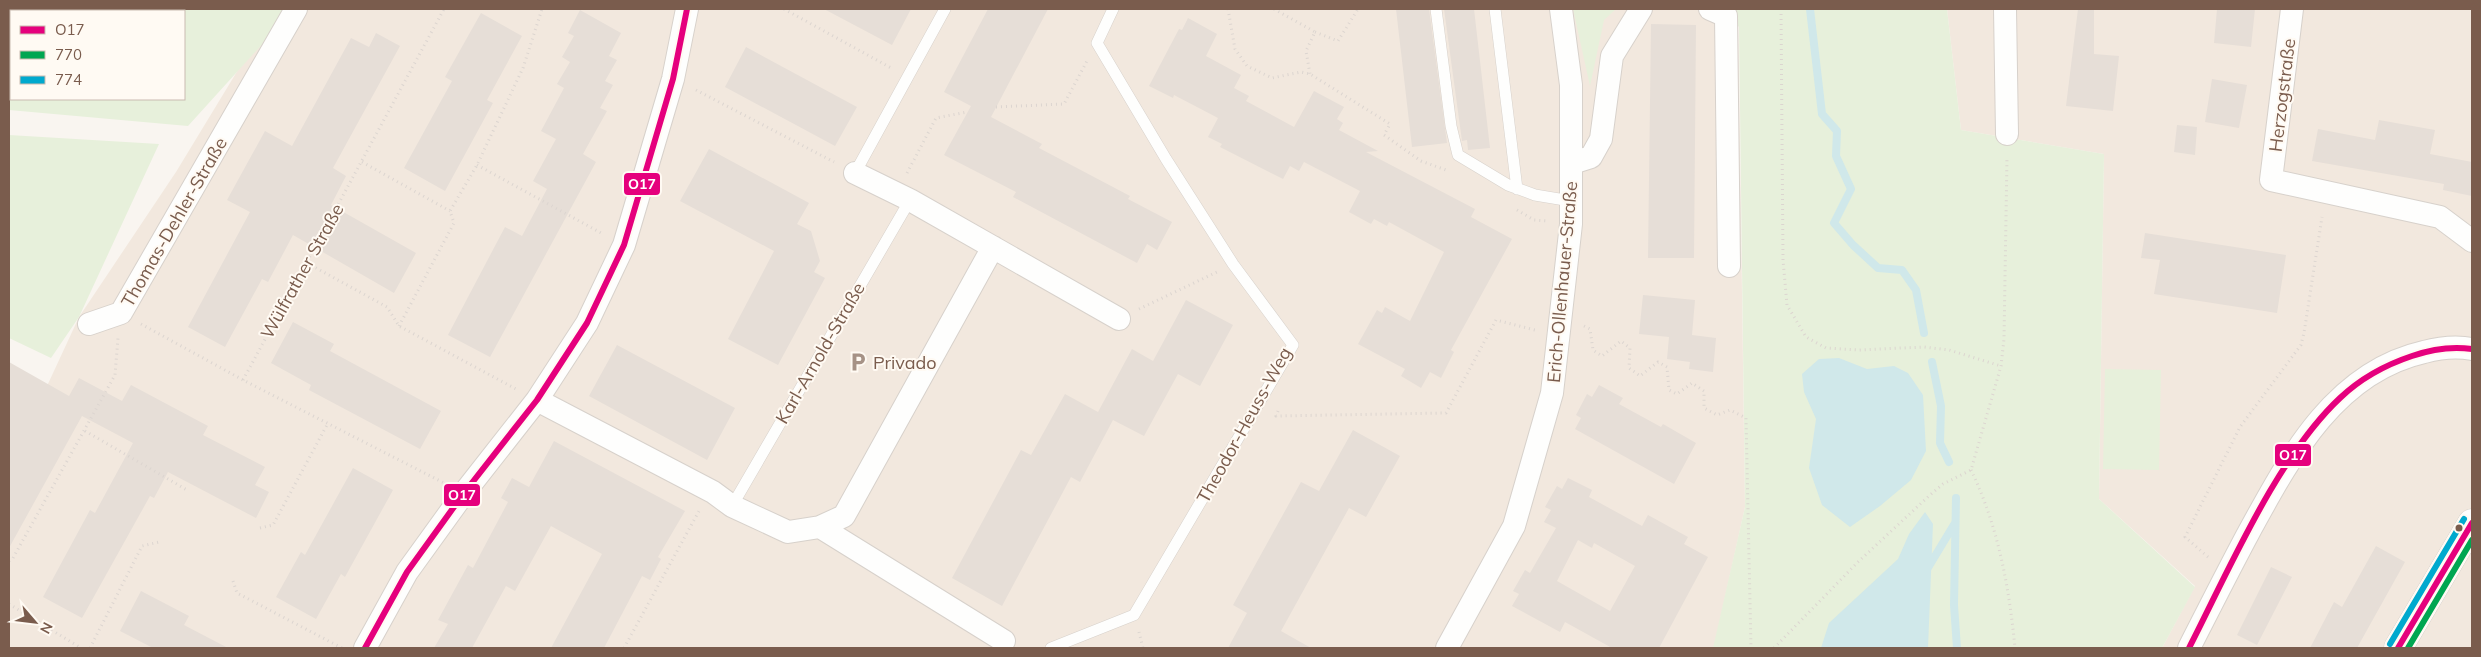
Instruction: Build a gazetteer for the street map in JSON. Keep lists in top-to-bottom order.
{
  "streets": {
    "street": ["Herzogstraße", "Thomas-Dehler-Straße", "Erich-Ollenhauer-Straße"],
    "lane": ["Karl-Arnold-Straße", "Theodor-Heuss-Weg"],
    "path": ["Wülfrather Straße"]
  },
  "crossings": [
    ["Thomas-Dehler-Straße", "Wülfrather Straße"]
  ],
  "places": {
    "parking": ["Privado"]
  },
  "lines": ["transit line O17", "transit line 774", "transit line 770"],
  "legend": ["O17", "770", "774"],
  "north": "bottom right"
}
